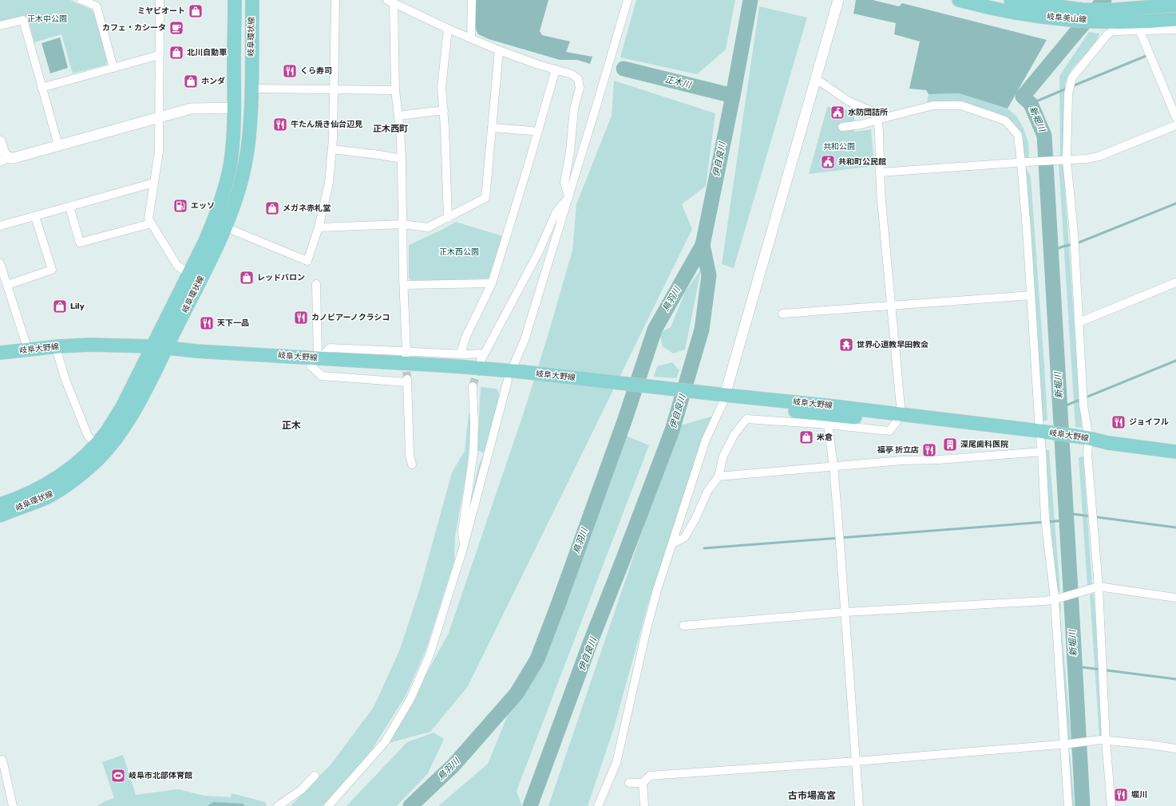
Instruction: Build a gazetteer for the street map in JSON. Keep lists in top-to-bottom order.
{
  "streets": {
    "main road": ["岐阜美山線", "岐阜環状線", "岐阜大野線"]
  },
  "crossings": [
    ["岐阜環状線", "岐阜大野線"]
  ],
  "districts": ["正木西町", "正木", "古市場高宮"],
  "water": [
    "正木川",
    "新堀川",
    "伊自良川",
    "鳥羽川"
  ],
  "parks": ["正木中公園", "共和公園", "正木西公園"],
  "places": {
    "shop": [
      "ミヤビオート",
      "北川自動車",
      "ホンダ",
      "メガネ赤札堂",
      "レッドバロン",
      "Lily",
      "米倉"
    ],
    "cafe": ["カフェ・カシータ"],
    "restaurant": [
      "くら寿司",
      "牛たん焼き仙台辺見",
      "カノビアーノクラシコ",
      "天下一品",
      "ジョイフル",
      "福亭 折立店",
      "堀川"
    ],
    "public building": ["水防団詰所", "共和町公民館"],
    "fuel station": ["エッソ"],
    "temple": ["世界心道教早田教会"],
    "building": ["深尾歯科医院"],
    "sports": ["岐阜市北部体育館"]
  }
}
